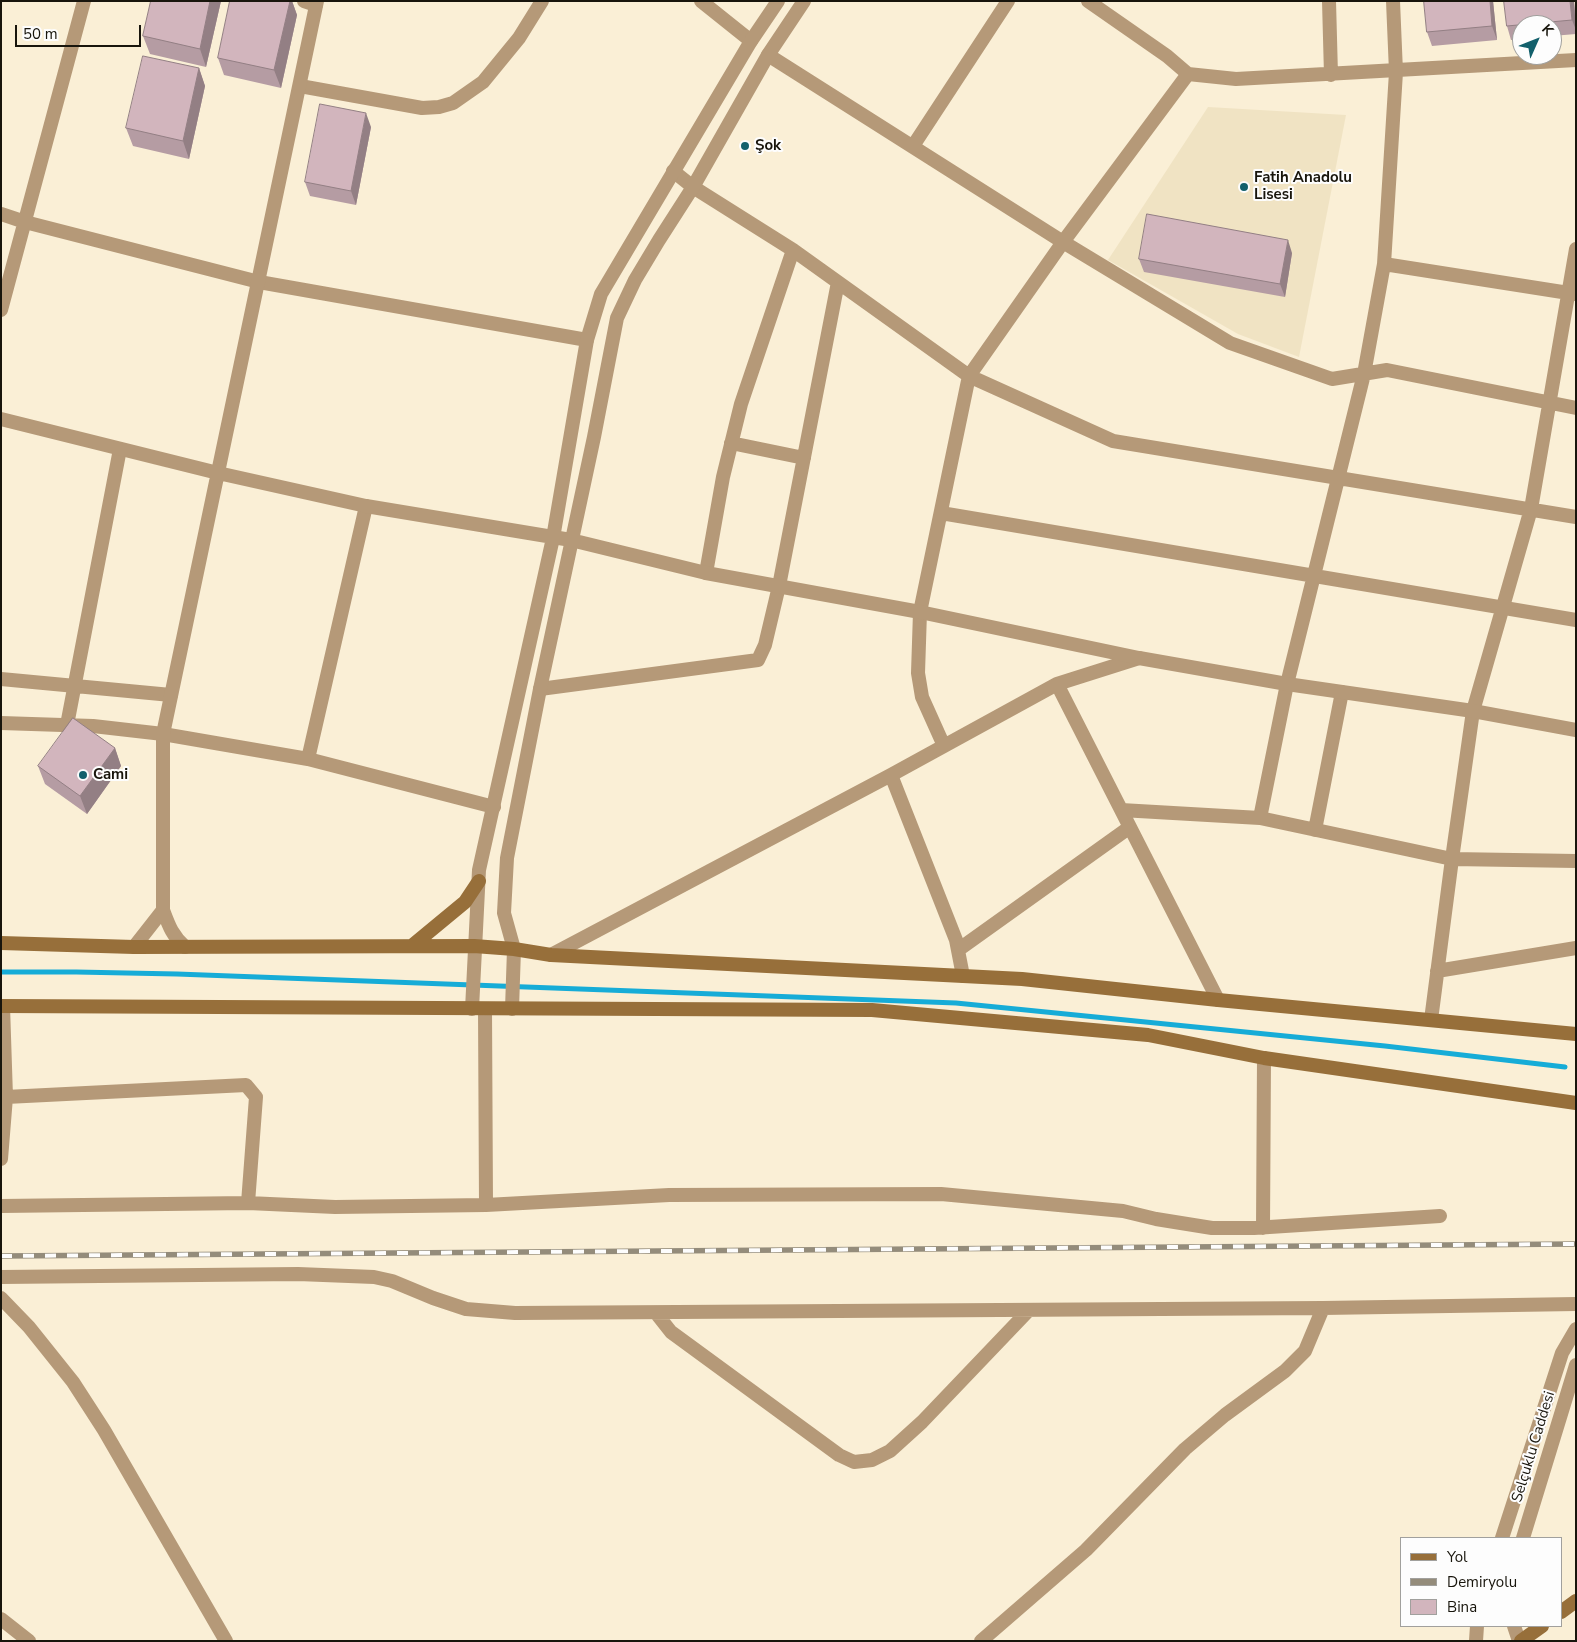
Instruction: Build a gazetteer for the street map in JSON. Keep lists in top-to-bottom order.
{
  "streets": {
    "street": ["Selçuklu Caddesi"]
  },
  "places": ["Şok", "Fatih Anadolu Lisesi", "Cami"],
  "legend": ["Yol", "Demiryolu", "Bina"],
  "scale_bar": "50 m",
  "north": "top right"
}
